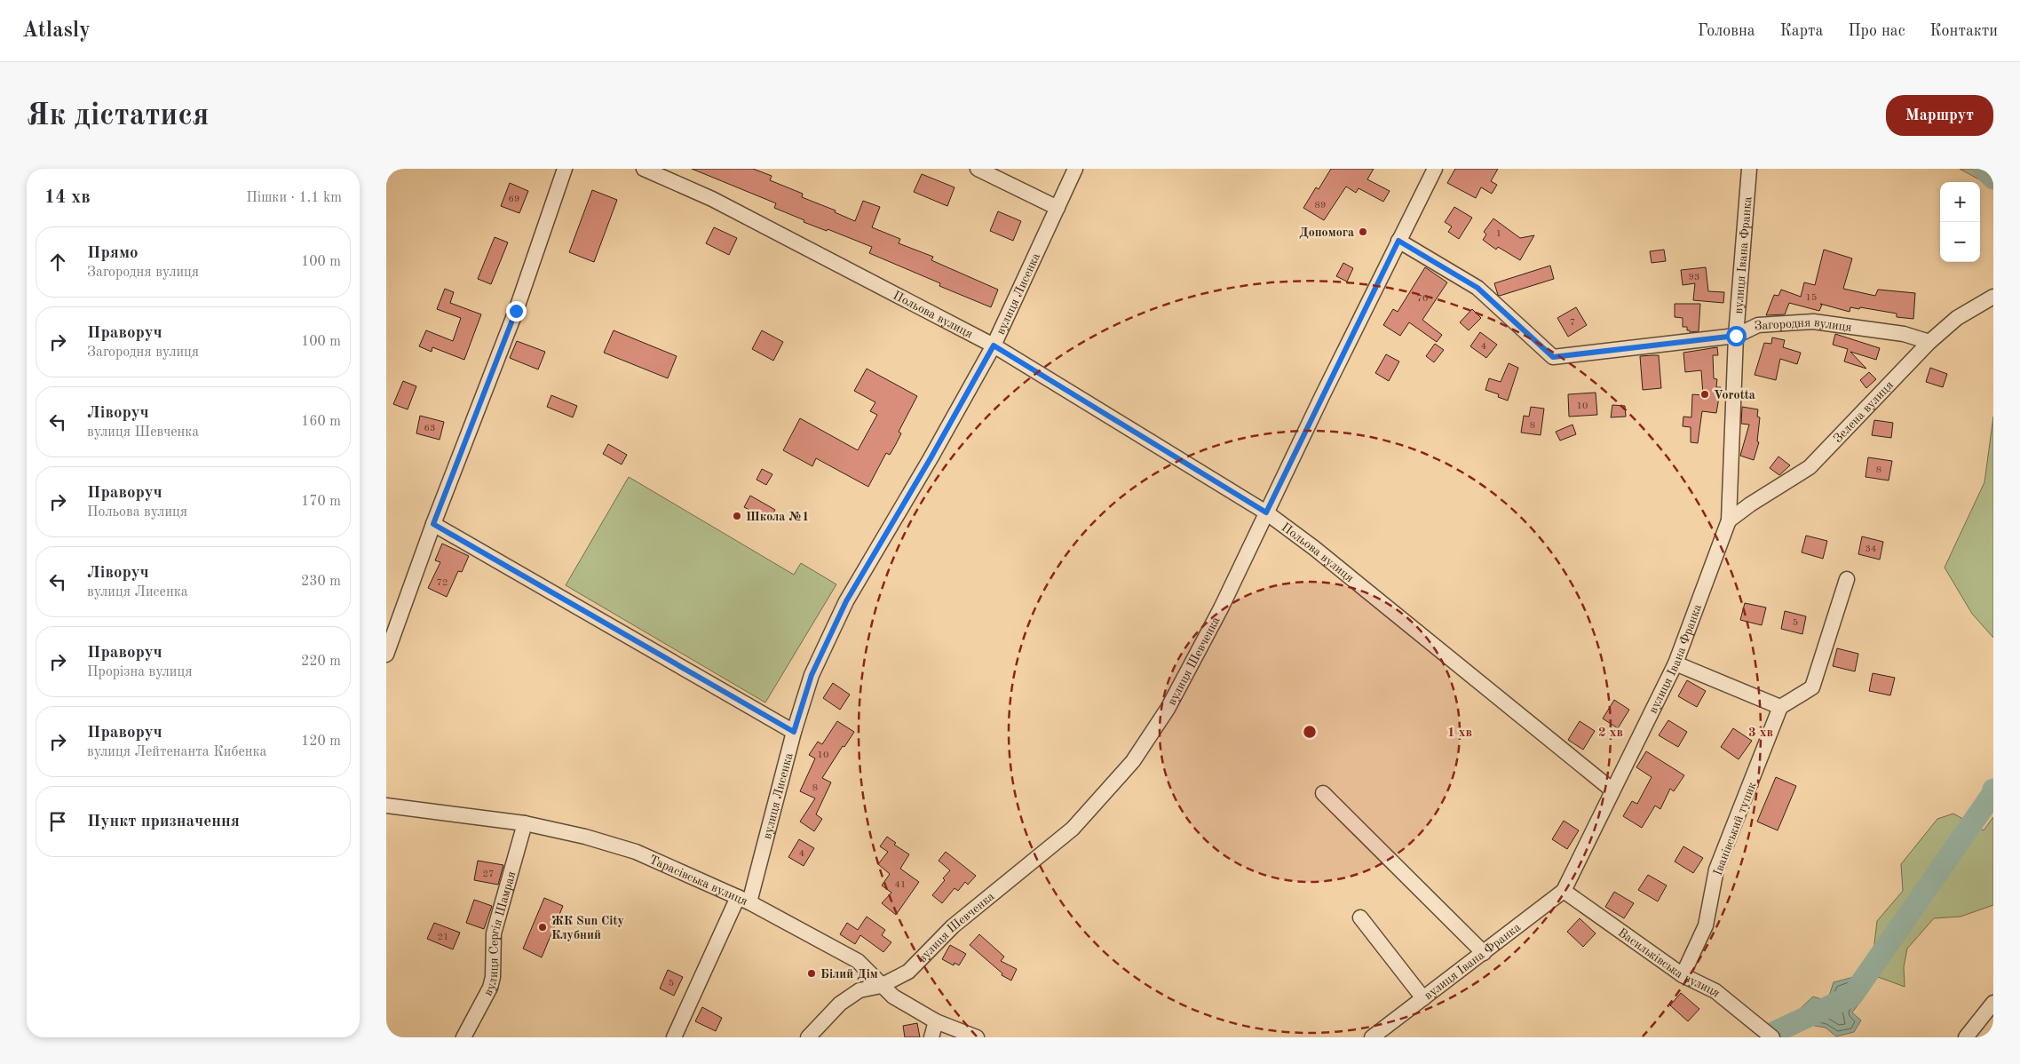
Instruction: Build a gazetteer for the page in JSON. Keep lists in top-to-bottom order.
{
  "streets": {
    "street": [
      "вулиця Івана Франка",
      "вулиця Лисенка",
      "Польова вулиця",
      "Загородня вулиця",
      "Зелена вулиця",
      "вулиця Шевченка",
      "Іванівський тупик",
      "Тарасівська вулиця",
      "вулиця Сергія Шамрая",
      "Васильківська вулиця"
    ]
  },
  "crossings": [
    ["вулиця Івана Франка", "Польова вулиця"],
    ["вулиця Івана Франка", "Загородня вулиця"],
    ["вулиця Івана Франка", "Зелена вулиця"],
    ["вулиця Івана Франка", "Васильківська вулиця"],
    ["вулиця Лисенка", "Польова вулиця"],
    ["вулиця Лисенка", "Тарасівська вулиця"],
    ["Польова вулиця", "вулиця Шевченка"],
    ["Загородня вулиця", "Зелена вулиця"],
    ["Загородня вулиця", "вулиця Шевченка"],
    ["вулиця Шевченка", "Тарасівська вулиця"],
    ["Іванівський тупик", "Васильківська вулиця"],
    ["Тарасівська вулиця", "вулиця Сергія Шамрая"]
  ],
  "places": [
    "Допомога",
    "Vorotta",
    "Школа №1",
    "ЖК Sun City Клубний",
    "Білий Дім"
  ],
  "house_numbers": [
    "69",
    "89",
    "1",
    "93",
    "15",
    "70",
    "7",
    "4",
    "10",
    "8",
    "63",
    "8",
    "34",
    "72",
    "5",
    "10",
    "8",
    "4",
    "27",
    "41",
    "21",
    "5"
  ],
  "page": {
    "header": "Atlasly",
    "nav": [
      "Головна",
      "Карта",
      "Про нас",
      "Контакти"
    ],
    "buttons": "Маршрут",
    "title": "Як дістатися",
    "heading": ["14 хв", "Пішки · 1.1 km"],
    "map_buttons": ["+", "−"],
    "list": [
      ["Прямо", "Загородня вулиця", "100 m"],
      ["Праворуч", "Загородня вулиця", "100 m"],
      ["Ліворуч", "вулиця Шевченка", "160 m"],
      ["Праворуч", "Польова вулиця", "170 m"],
      ["Ліворуч", "вулиця Лисенка", "230 m"],
      ["Праворуч", "Прорізна вулиця", "220 m"],
      ["Праворуч", "вулиця Лейтенанта Кибенка", "120 m"],
      "Пункт призначення"
    ]
  },
  "rings": ["1 хв", "2 хв", "3 хв"]
}
